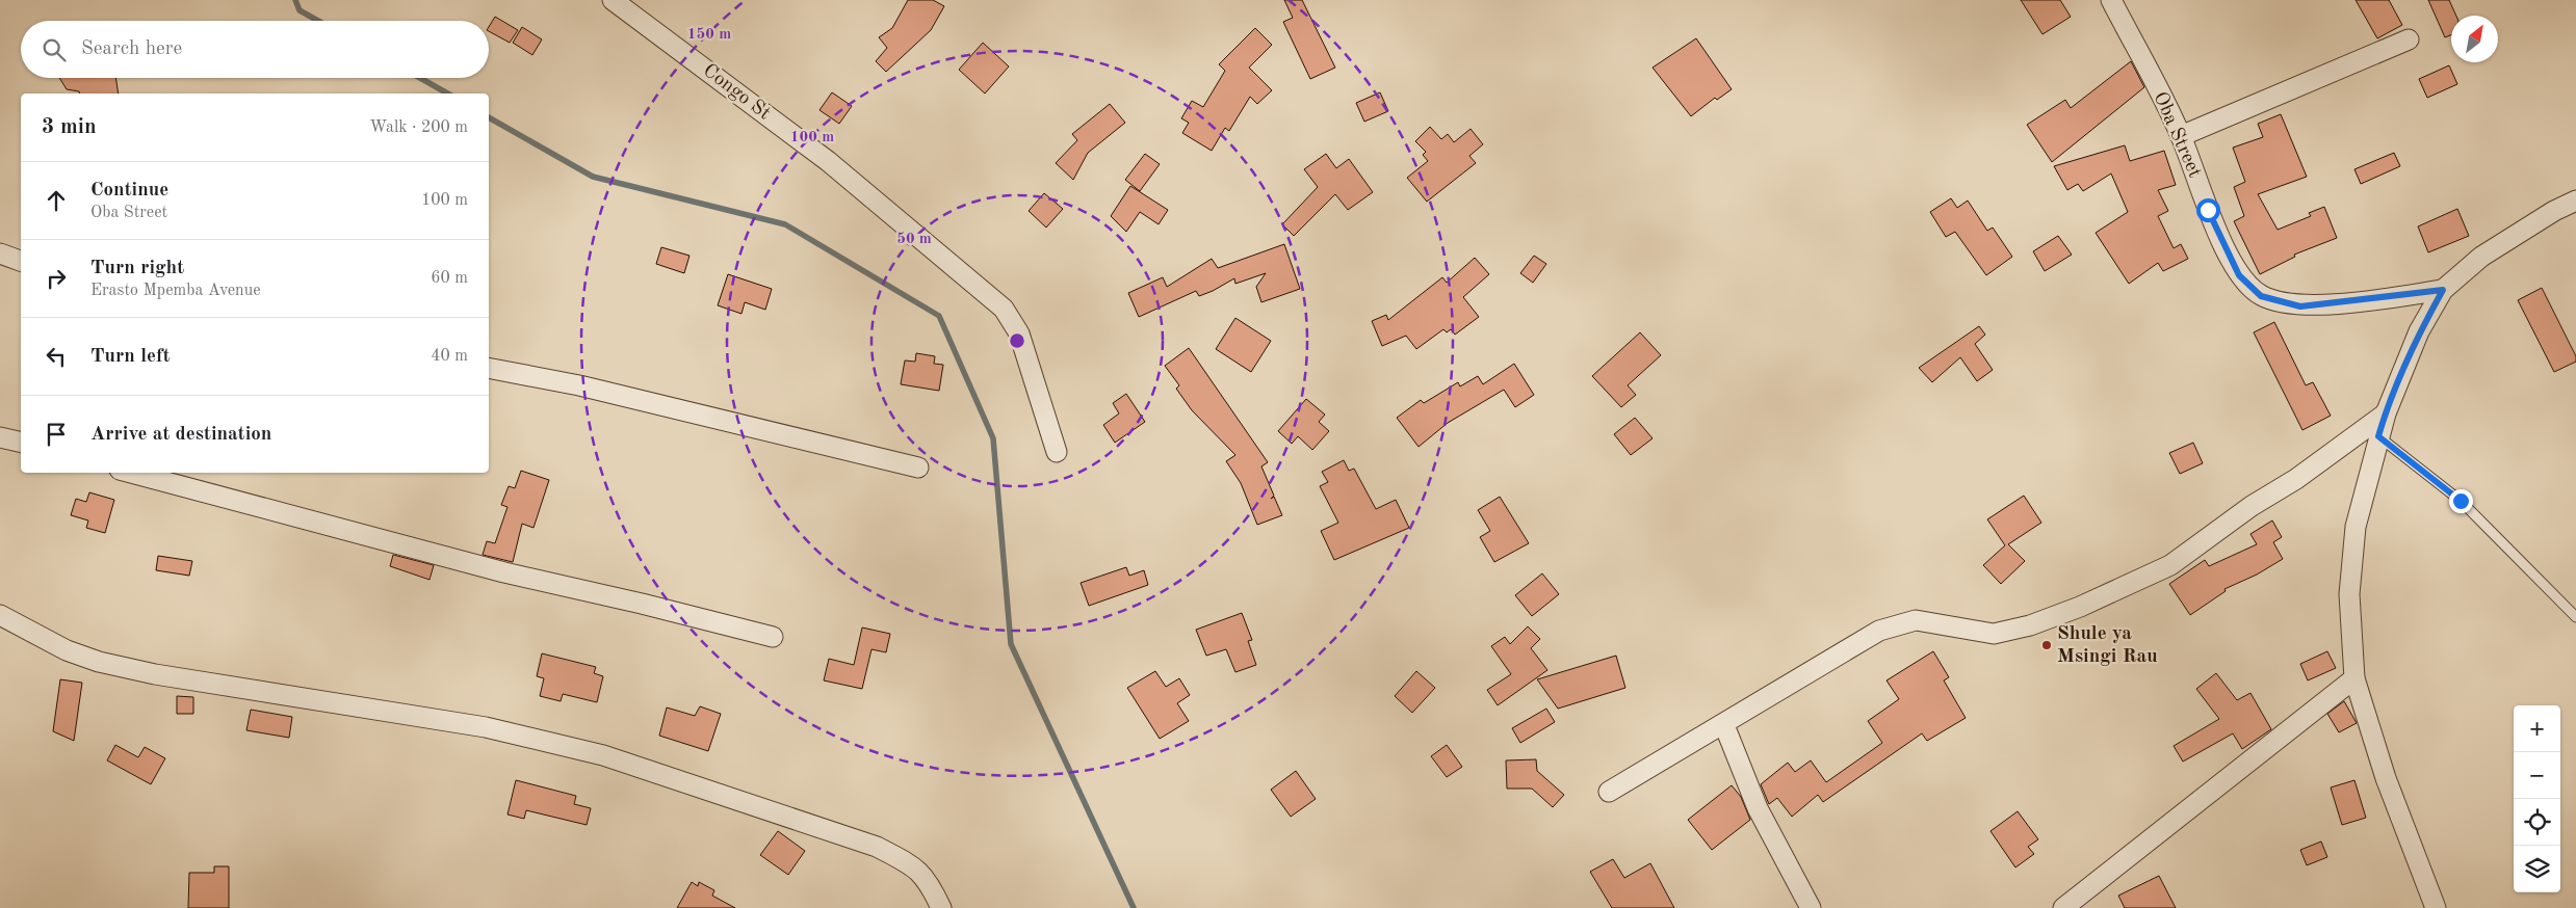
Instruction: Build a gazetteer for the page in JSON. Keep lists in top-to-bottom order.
{
  "streets": {
    "street": ["Congo St", "Oba Street"]
  },
  "places": ["Shule ya Msingi Rau"],
  "north": "top right",
  "page": {
    "search": "Search here",
    "heading": ["3 min", "Walk · 200 m"],
    "list": [
      ["Continue", "Oba Street", "100 m"],
      ["Turn right", "Erasto Mpemba Avenue", "60 m"],
      ["Turn left", "40 m"],
      "Arrive at destination"
    ],
    "map_buttons": ["+", "−"]
  },
  "rings": ["150 m", "100 m", "50 m"]
}
